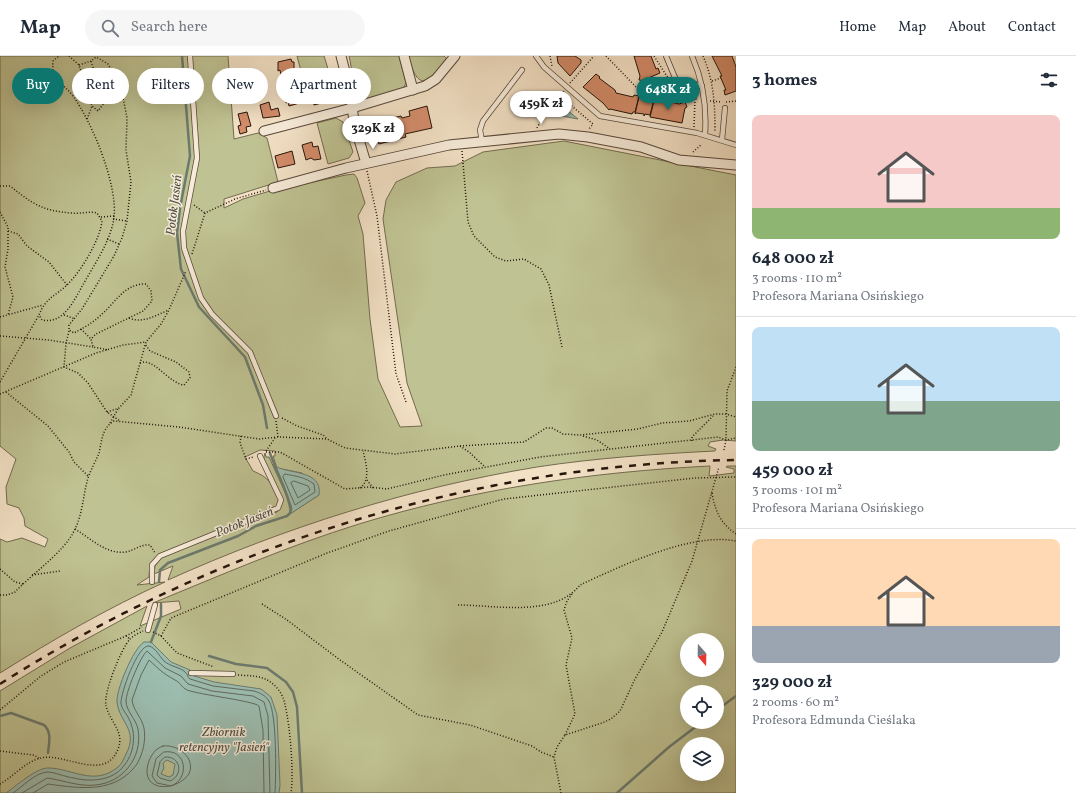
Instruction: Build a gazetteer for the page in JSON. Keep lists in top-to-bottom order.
{
  "water": ["Potok Jasień", "Zbiornik retencyjny \"Jasień\""],
  "north": "bottom",
  "page": {
    "header": "Map",
    "search": "Search here",
    "nav": [
      "Home",
      "Map",
      "About",
      "Contact"
    ],
    "heading": "3 homes",
    "chip": [
      "Buy",
      "Rent",
      "Filters",
      "New",
      "Apartment"
    ],
    "price": ["648K zł", "459K zł", "329K zł"],
    "list": [
      {
        "name": "648 000 zł",
        "note": "3 rooms · 110 m² · Profesora Mariana Osińskiego"
      },
      {
        "name": "459 000 zł",
        "note": "3 rooms · 101 m² · Profesora Mariana Osińskiego"
      },
      {
        "name": "329 000 zł",
        "note": "2 rooms · 60 m² · Profesora Edmunda Cieślaka"
      }
    ]
  }
}
